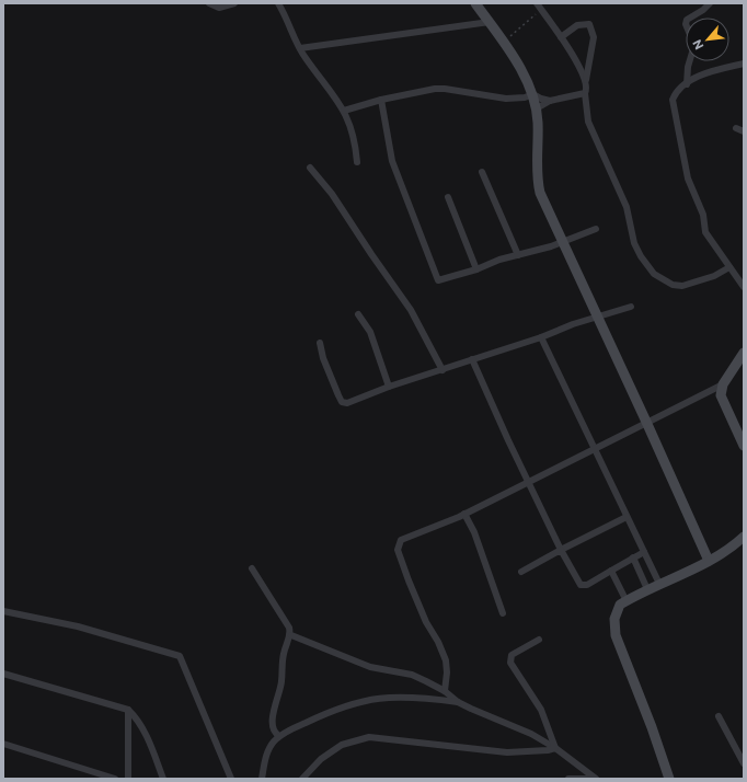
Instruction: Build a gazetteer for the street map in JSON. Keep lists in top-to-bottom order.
{
  "north": "bottom left"
}
